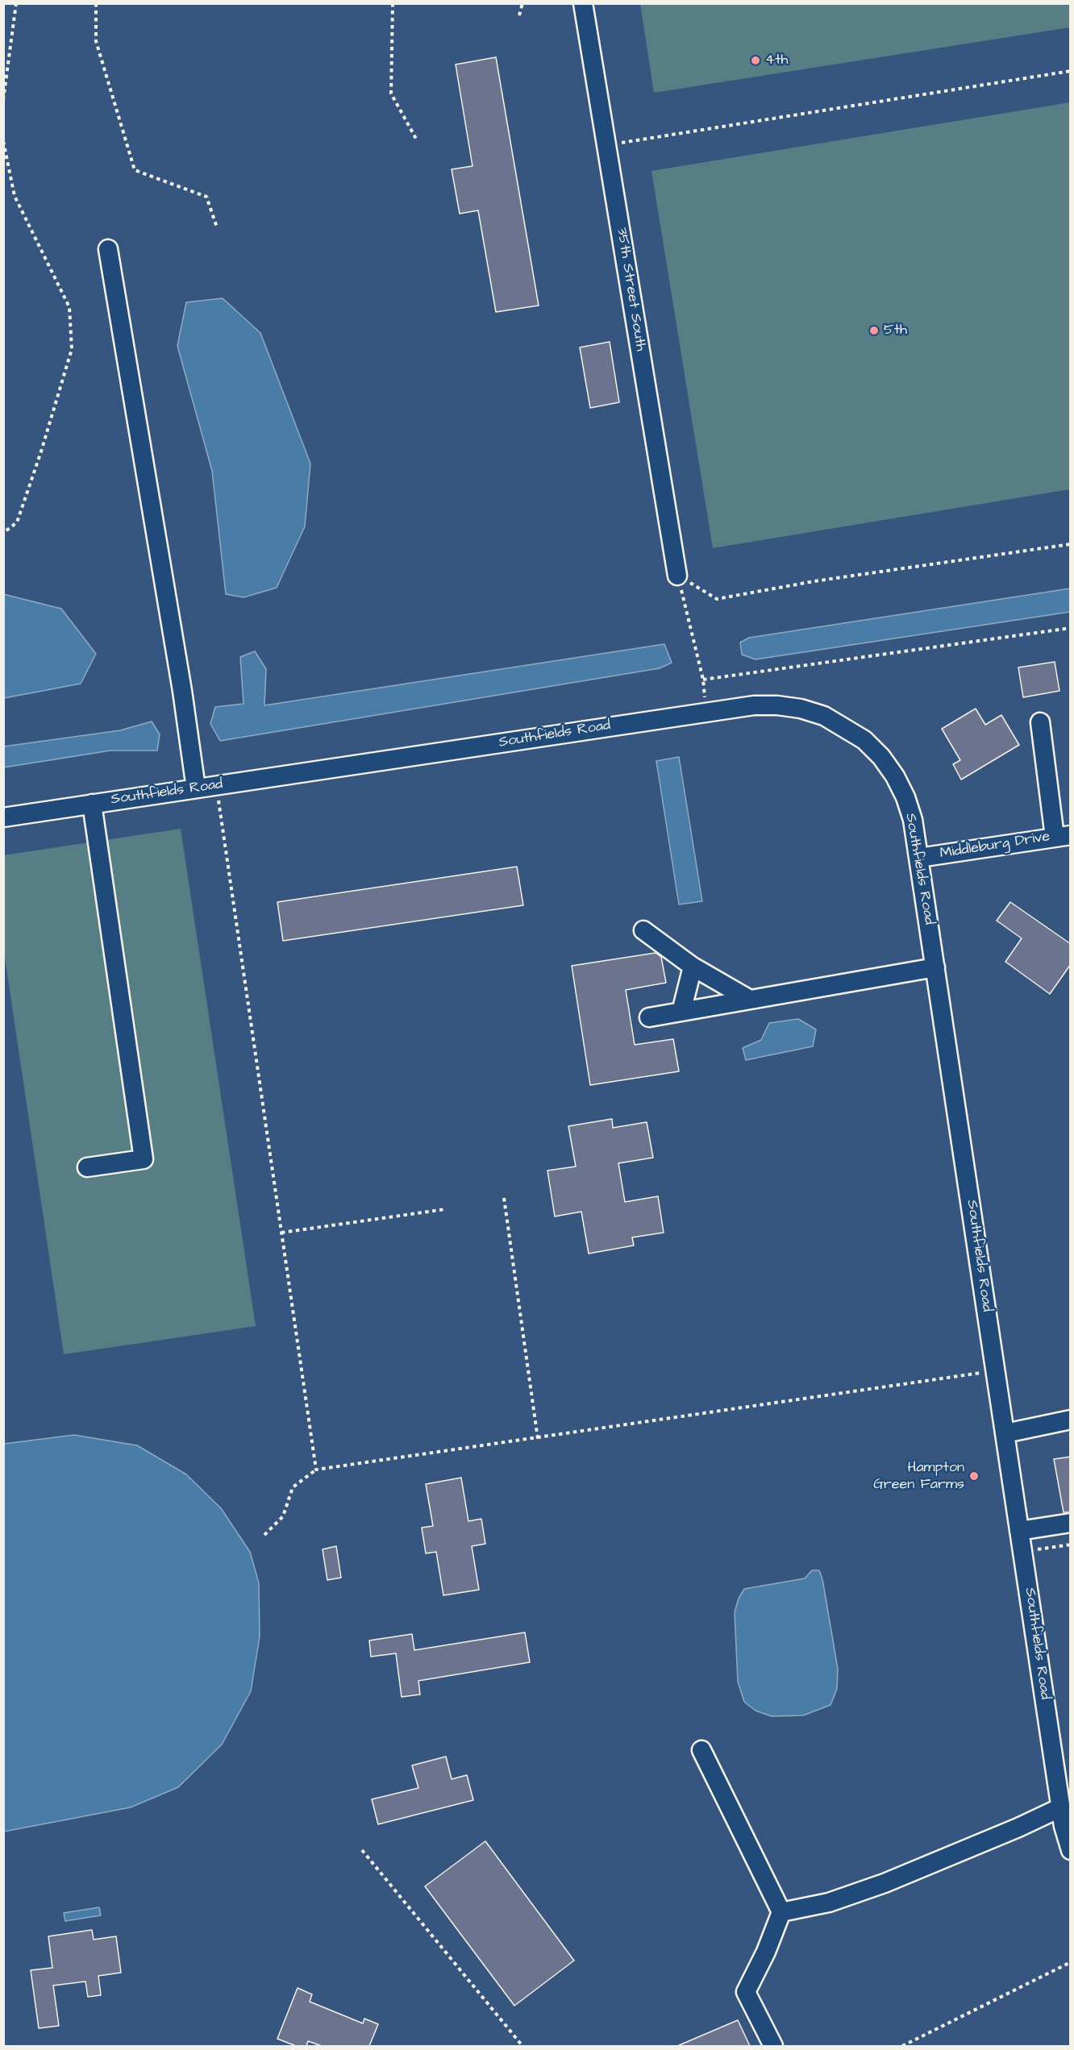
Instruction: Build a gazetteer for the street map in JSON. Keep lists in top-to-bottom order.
{
  "streets": {
    "street": ["35th Street South", "Southfields Road", "Middleburg Drive"]
  },
  "crossings": [
    ["Southfields Road", "Middleburg Drive"]
  ],
  "places": ["4th", "5th", "Hampton Green Farms"]
}
